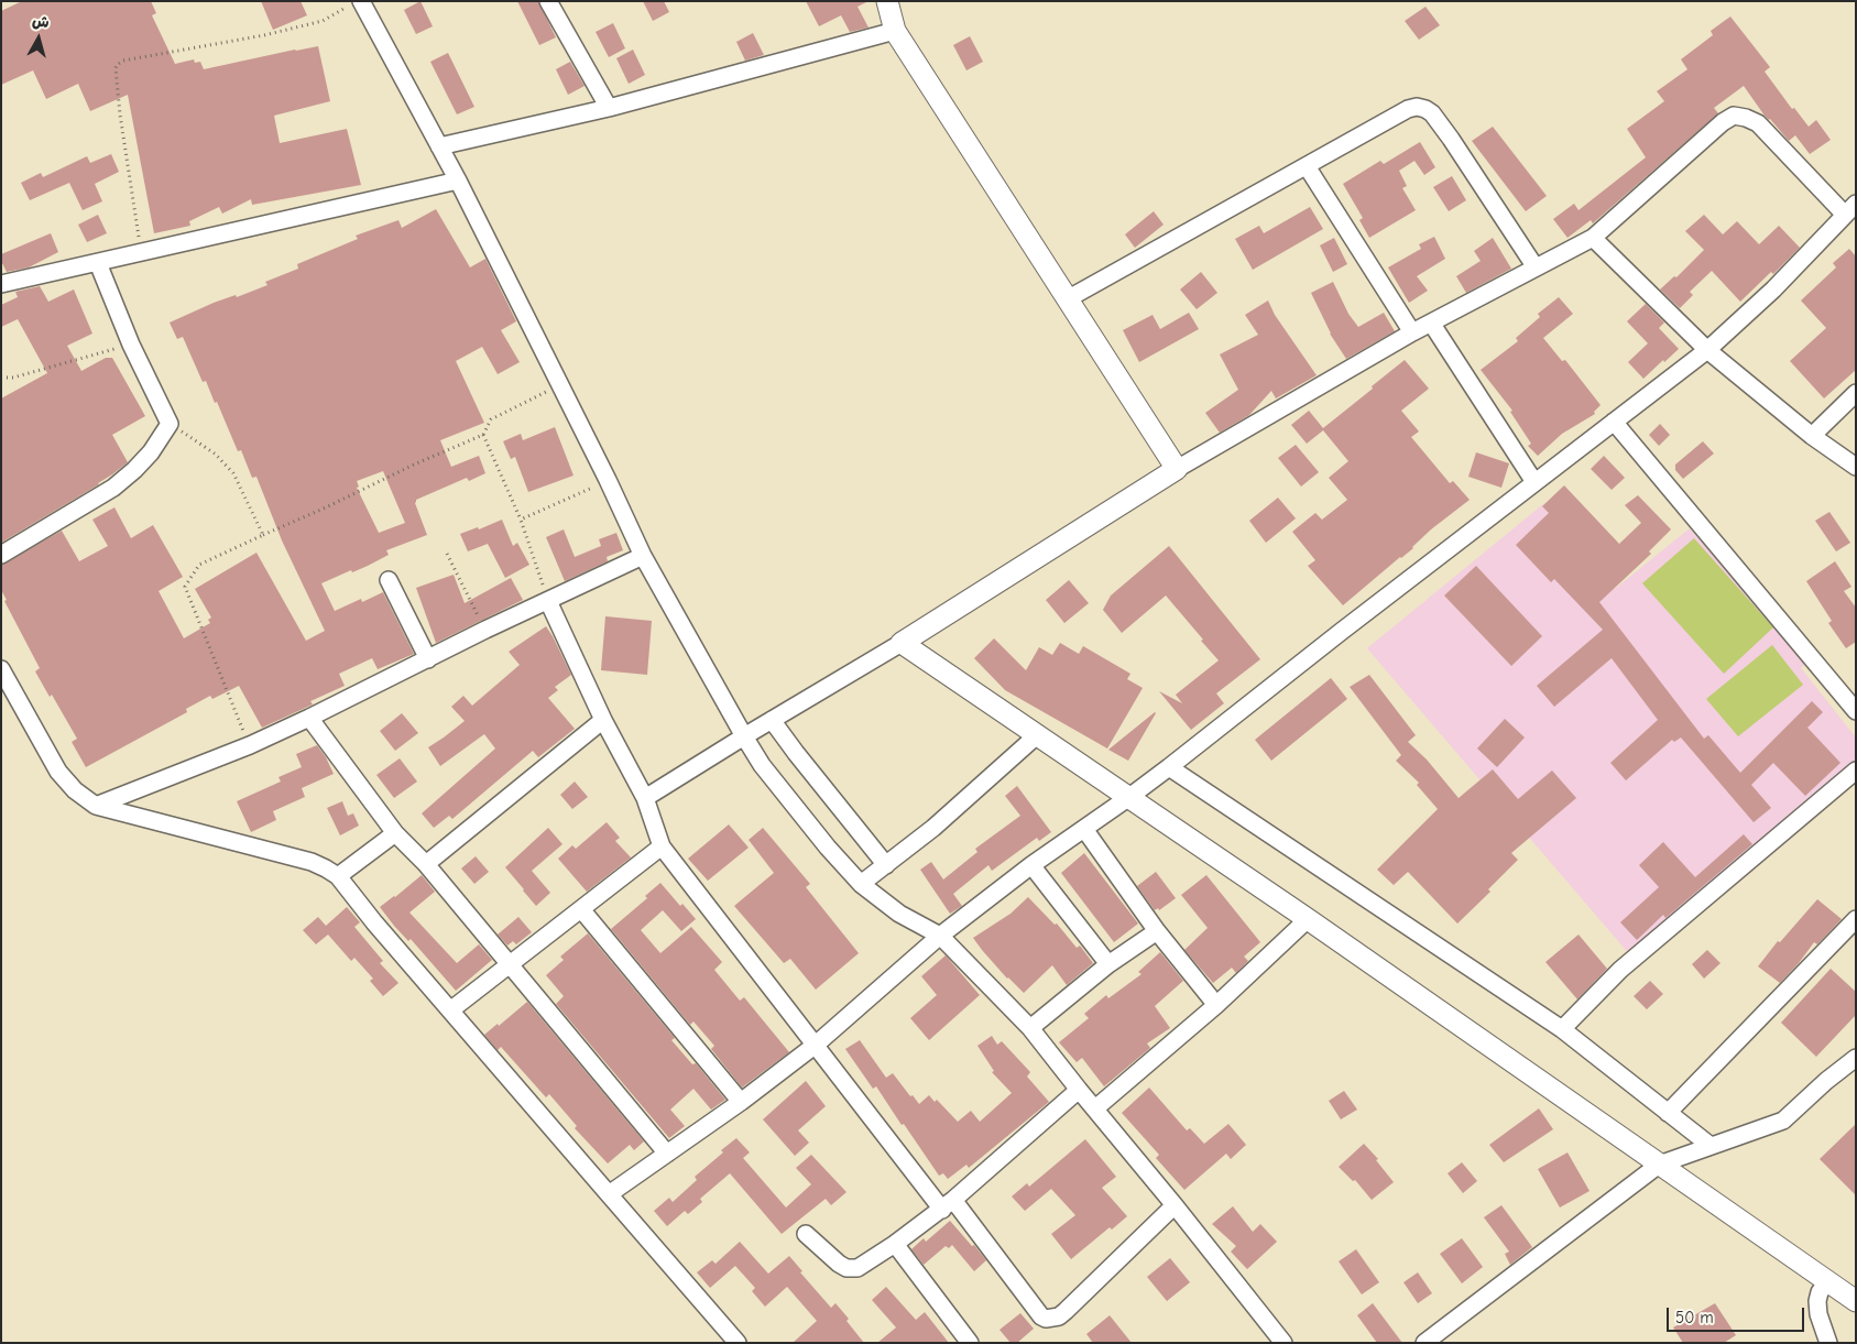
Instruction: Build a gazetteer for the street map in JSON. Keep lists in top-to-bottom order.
{
  "scale_bar": "50 m",
  "north": "top"
}
